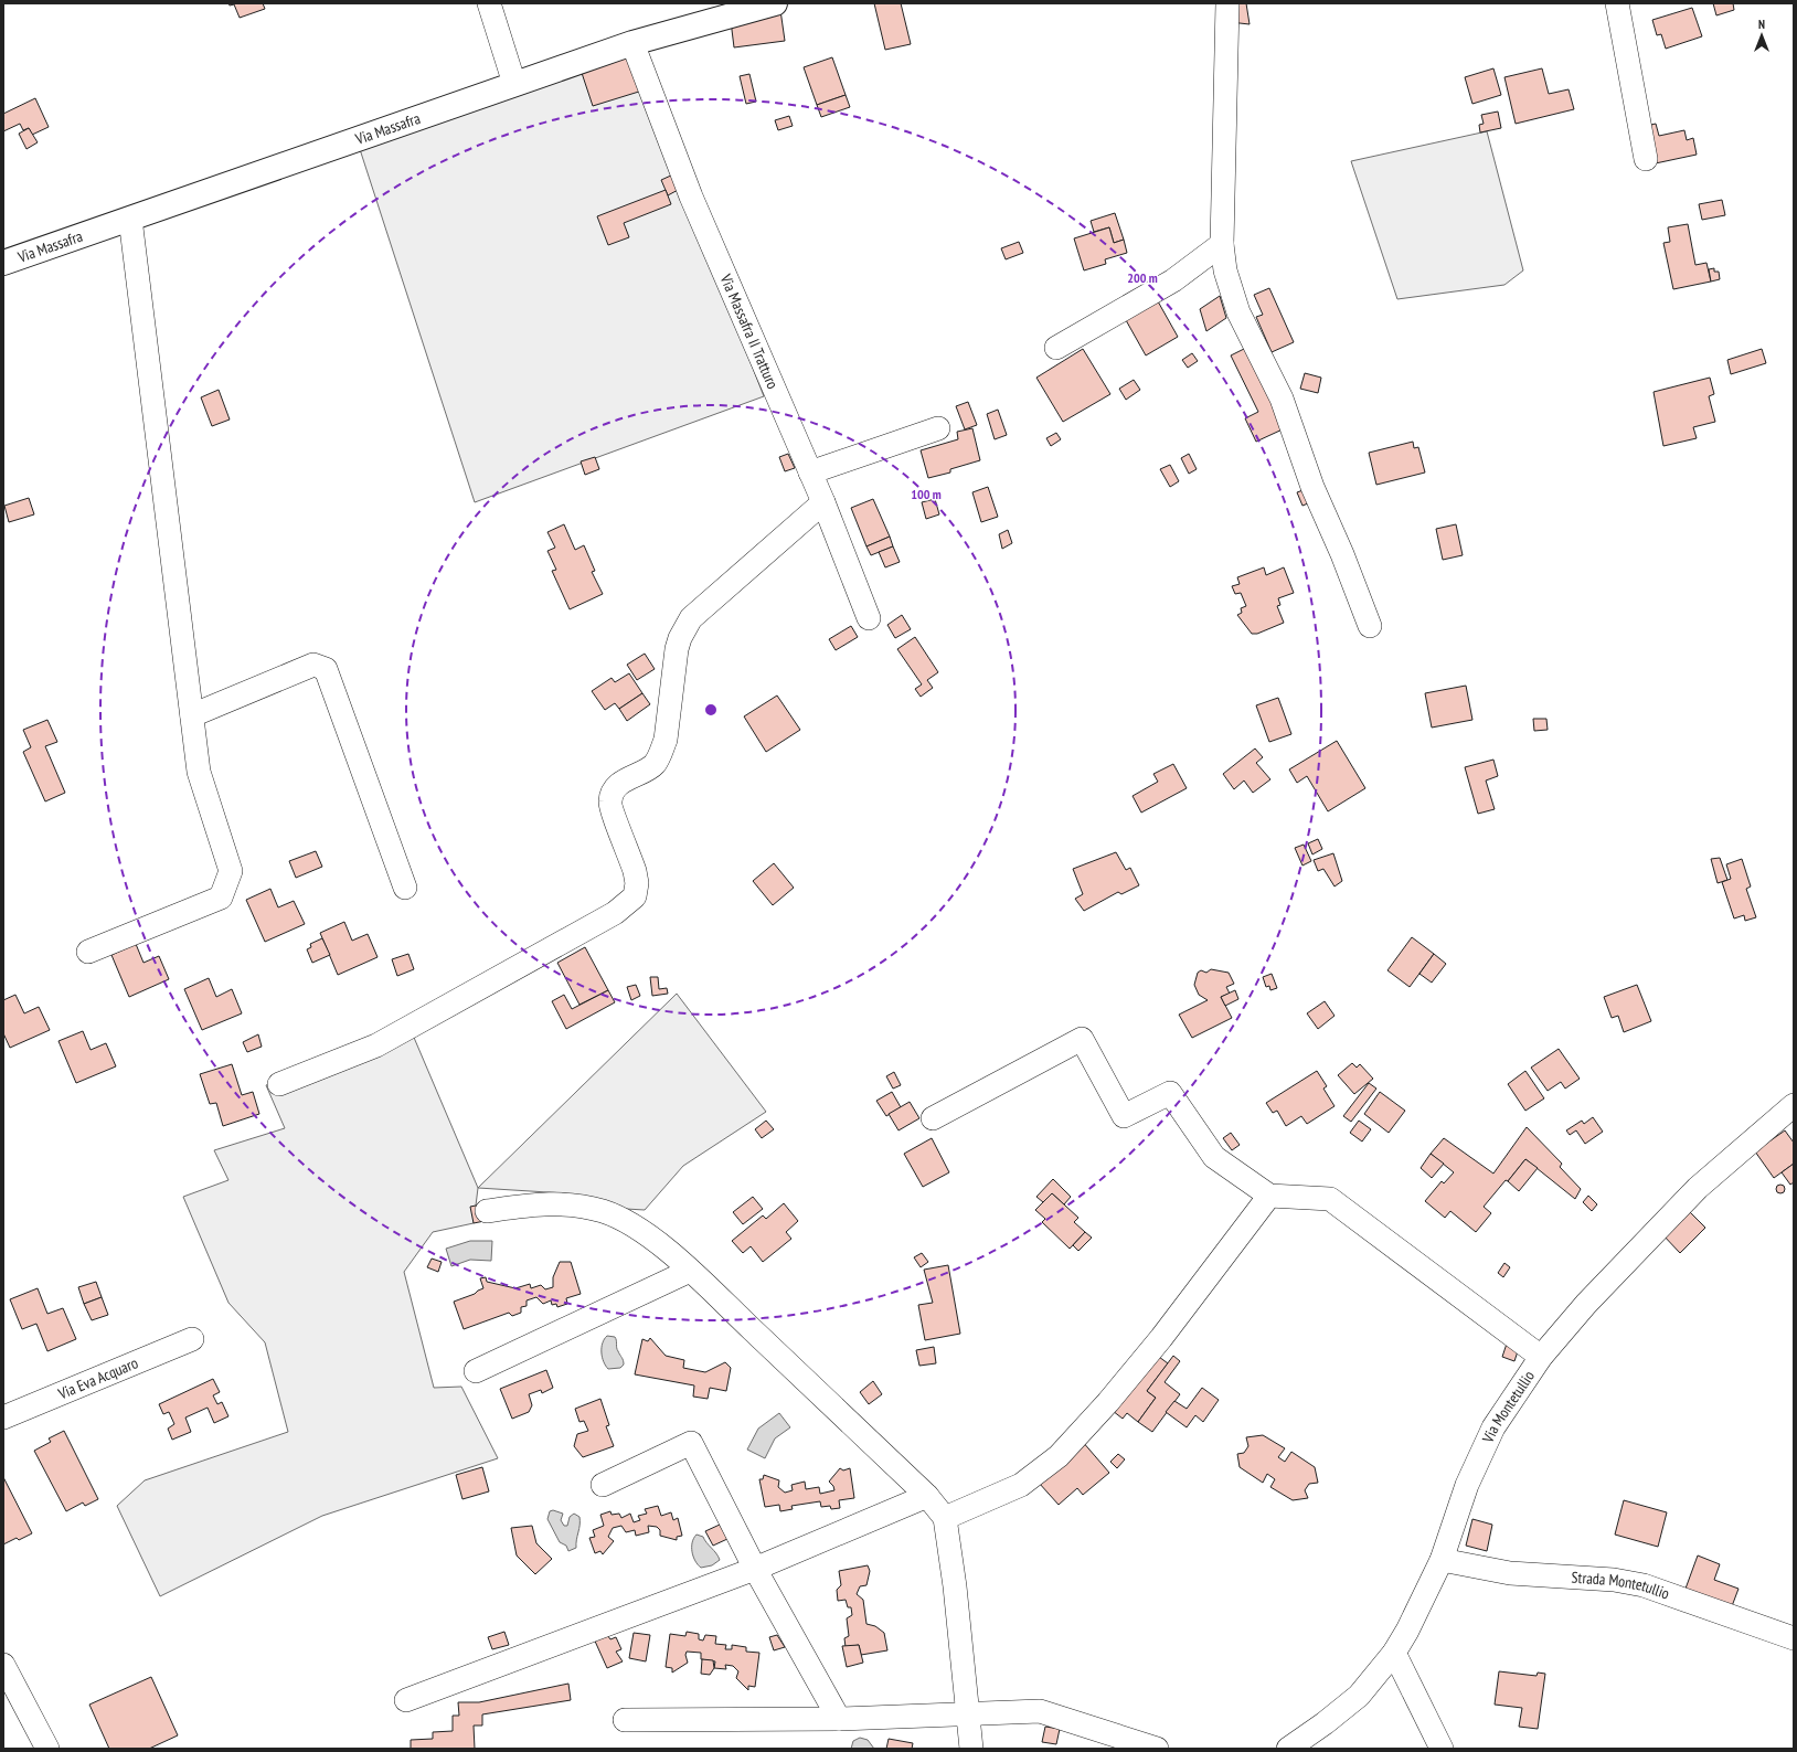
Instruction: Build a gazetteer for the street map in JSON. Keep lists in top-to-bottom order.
{
  "streets": {
    "main road": ["Via Massafra"],
    "street": [
      "Via Massafra II Tratturo",
      "Via Eva Acquaro",
      "Via Montetullio",
      "Strada Montetullio"
    ]
  },
  "crossings": [
    ["Via Massafra", "Via Massafra II Tratturo"],
    ["Via Montetullio", "Strada Montetullio"]
  ],
  "north": "top",
  "rings": ["200 m", "100 m"]
}
